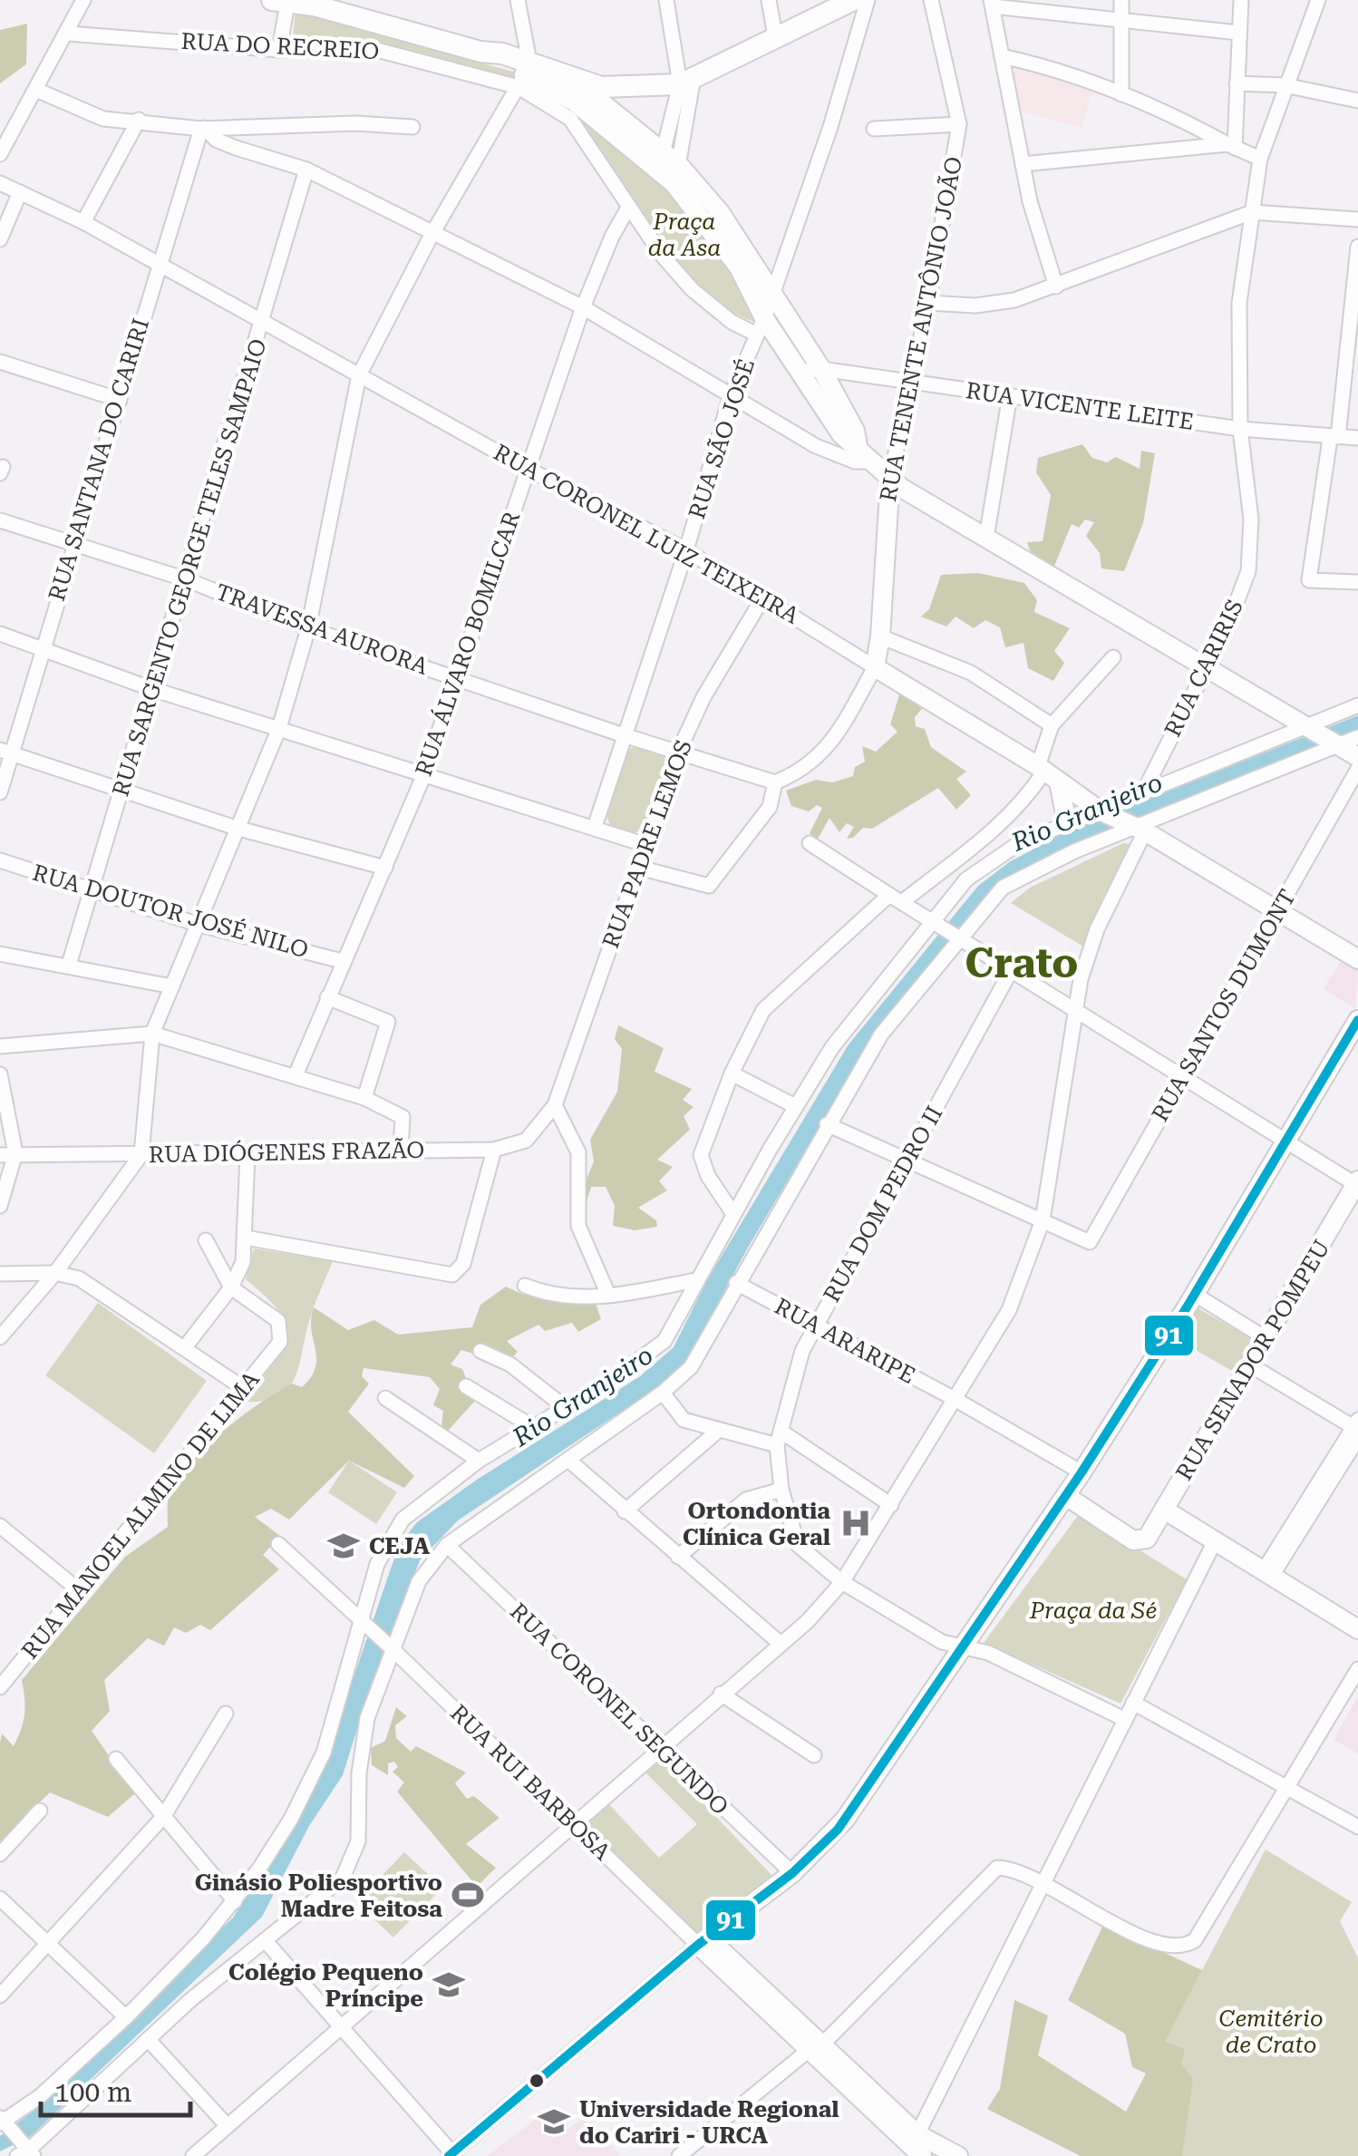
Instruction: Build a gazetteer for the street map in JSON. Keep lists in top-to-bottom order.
{
  "streets": {
    "main road": ["RUA TENENTE ANTÔNIO JOÃO", "RUA CORONEL LUIZ TEIXEIRA", "RUA SENADOR POMPEU"],
    "street": [
      "RUA DO RECREIO",
      "RUA VICENTE LEITE",
      "RUA SÃO JOSÉ",
      "RUA SANTANA DO CARIRI",
      "RUA SARGENTO GEORGE TELES SAMPAIO",
      "TRAVESSA AURORA",
      "RUA ÁLVARO BOMILCAR",
      "RUA CARIRIS",
      "RUA PADRE LEMOS",
      "RUA DOUTOR JOSÉ NILO",
      "RUA SANTOS DUMONT",
      "RUA DIÓGENES FRAZÃO",
      "RUA DOM PEDRO II",
      "RUA ARARIPE",
      "RUA MANOEL ALMINO DE LIMA",
      "RUA CORONEL SEGUNDO",
      "RUA RUI BARBOSA"
    ]
  },
  "crossings": [
    ["RUA DO RECREIO", "RUA SÃO JOSÉ"],
    ["RUA DO RECREIO", "RUA ÁLVARO BOMILCAR"],
    ["RUA TENENTE ANTÔNIO JOÃO", "RUA VICENTE LEITE"],
    ["RUA TENENTE ANTÔNIO JOÃO", "RUA CORONEL LUIZ TEIXEIRA"],
    ["RUA TENENTE ANTÔNIO JOÃO", "TRAVESSA AURORA"],
    ["RUA VICENTE LEITE", "RUA CARIRIS"],
    ["RUA SÃO JOSÉ", "RUA CORONEL LUIZ TEIXEIRA"],
    ["RUA SÃO JOSÉ", "TRAVESSA AURORA"],
    ["RUA SANTANA DO CARIRI", "RUA CORONEL LUIZ TEIXEIRA"],
    ["RUA SANTANA DO CARIRI", "TRAVESSA AURORA"],
    ["RUA CORONEL LUIZ TEIXEIRA", "RUA SARGENTO GEORGE TELES SAMPAIO"],
    ["RUA CORONEL LUIZ TEIXEIRA", "RUA ÁLVARO BOMILCAR"],
    ["RUA CORONEL LUIZ TEIXEIRA", "RUA PADRE LEMOS"],
    ["RUA CORONEL LUIZ TEIXEIRA", "RUA SANTOS DUMONT"],
    ["RUA SARGENTO GEORGE TELES SAMPAIO", "TRAVESSA AURORA"],
    ["RUA SARGENTO GEORGE TELES SAMPAIO", "RUA DOUTOR JOSÉ NILO"],
    ["TRAVESSA AURORA", "RUA ÁLVARO BOMILCAR"],
    ["TRAVESSA AURORA", "RUA PADRE LEMOS"],
    ["RUA ÁLVARO BOMILCAR", "RUA DOUTOR JOSÉ NILO"],
    ["RUA PADRE LEMOS", "RUA DIÓGENES FRAZÃO"],
    ["RUA DOM PEDRO II", "RUA ARARIPE"]
  ],
  "districts": ["Crato"],
  "water": ["Rio Granjeiro"],
  "parks": ["Praça da Asa", "Praça da Sé", "Cemitério de Crato"],
  "places": {
    "hospital": ["Ortondontia Clínica Geral"],
    "school or university": ["CEJA", "Colégio Pequeno Príncipe", "Universidade Regional do Cariri - URCA"],
    "sports": ["Ginásio Poliesportivo Madre Feitosa"]
  },
  "lines": ["transit line 91"],
  "scale_bar": "100 m"
}
